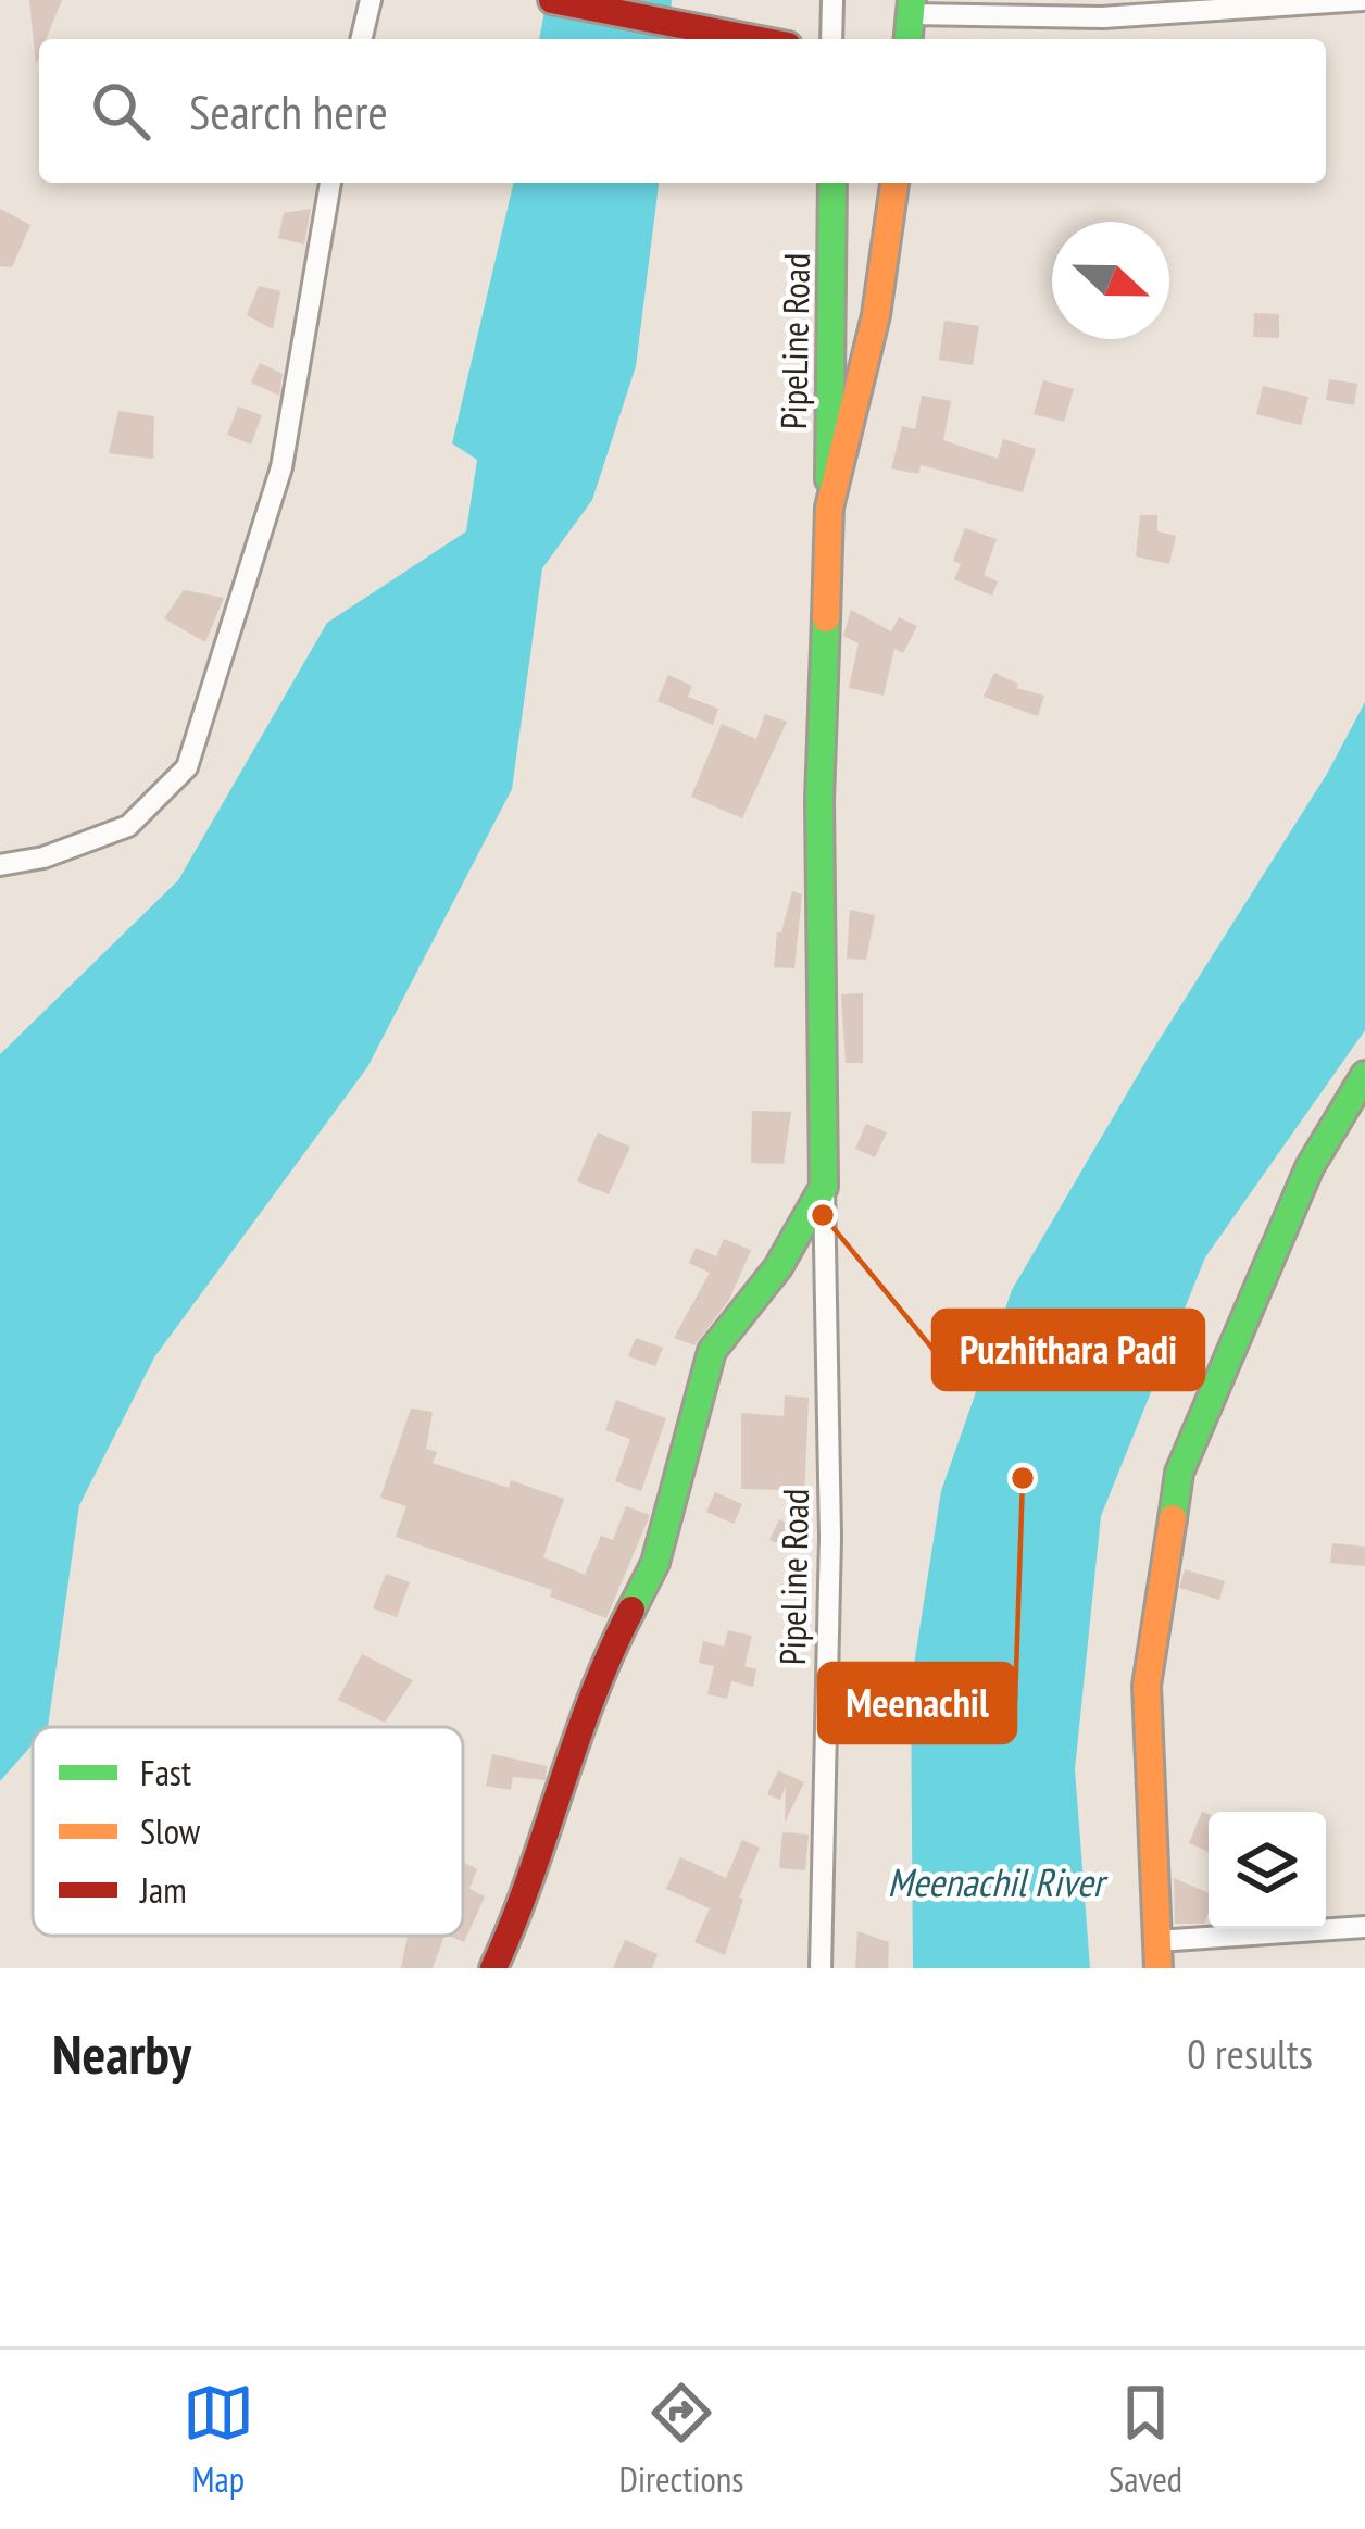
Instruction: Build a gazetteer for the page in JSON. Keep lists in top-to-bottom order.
{
  "streets": {
    "main road": ["PipeLine Road"]
  },
  "water": ["Meenachil River"],
  "places": ["Puzhithara Padi", "Meenachil"],
  "legend": ["Fast", "Slow", "Jam"],
  "north": "right",
  "page": {
    "search": "Search here",
    "heading": ["Nearby", "0 results"],
    "nav": ["Map", "Directions", "Saved"]
  }
}
